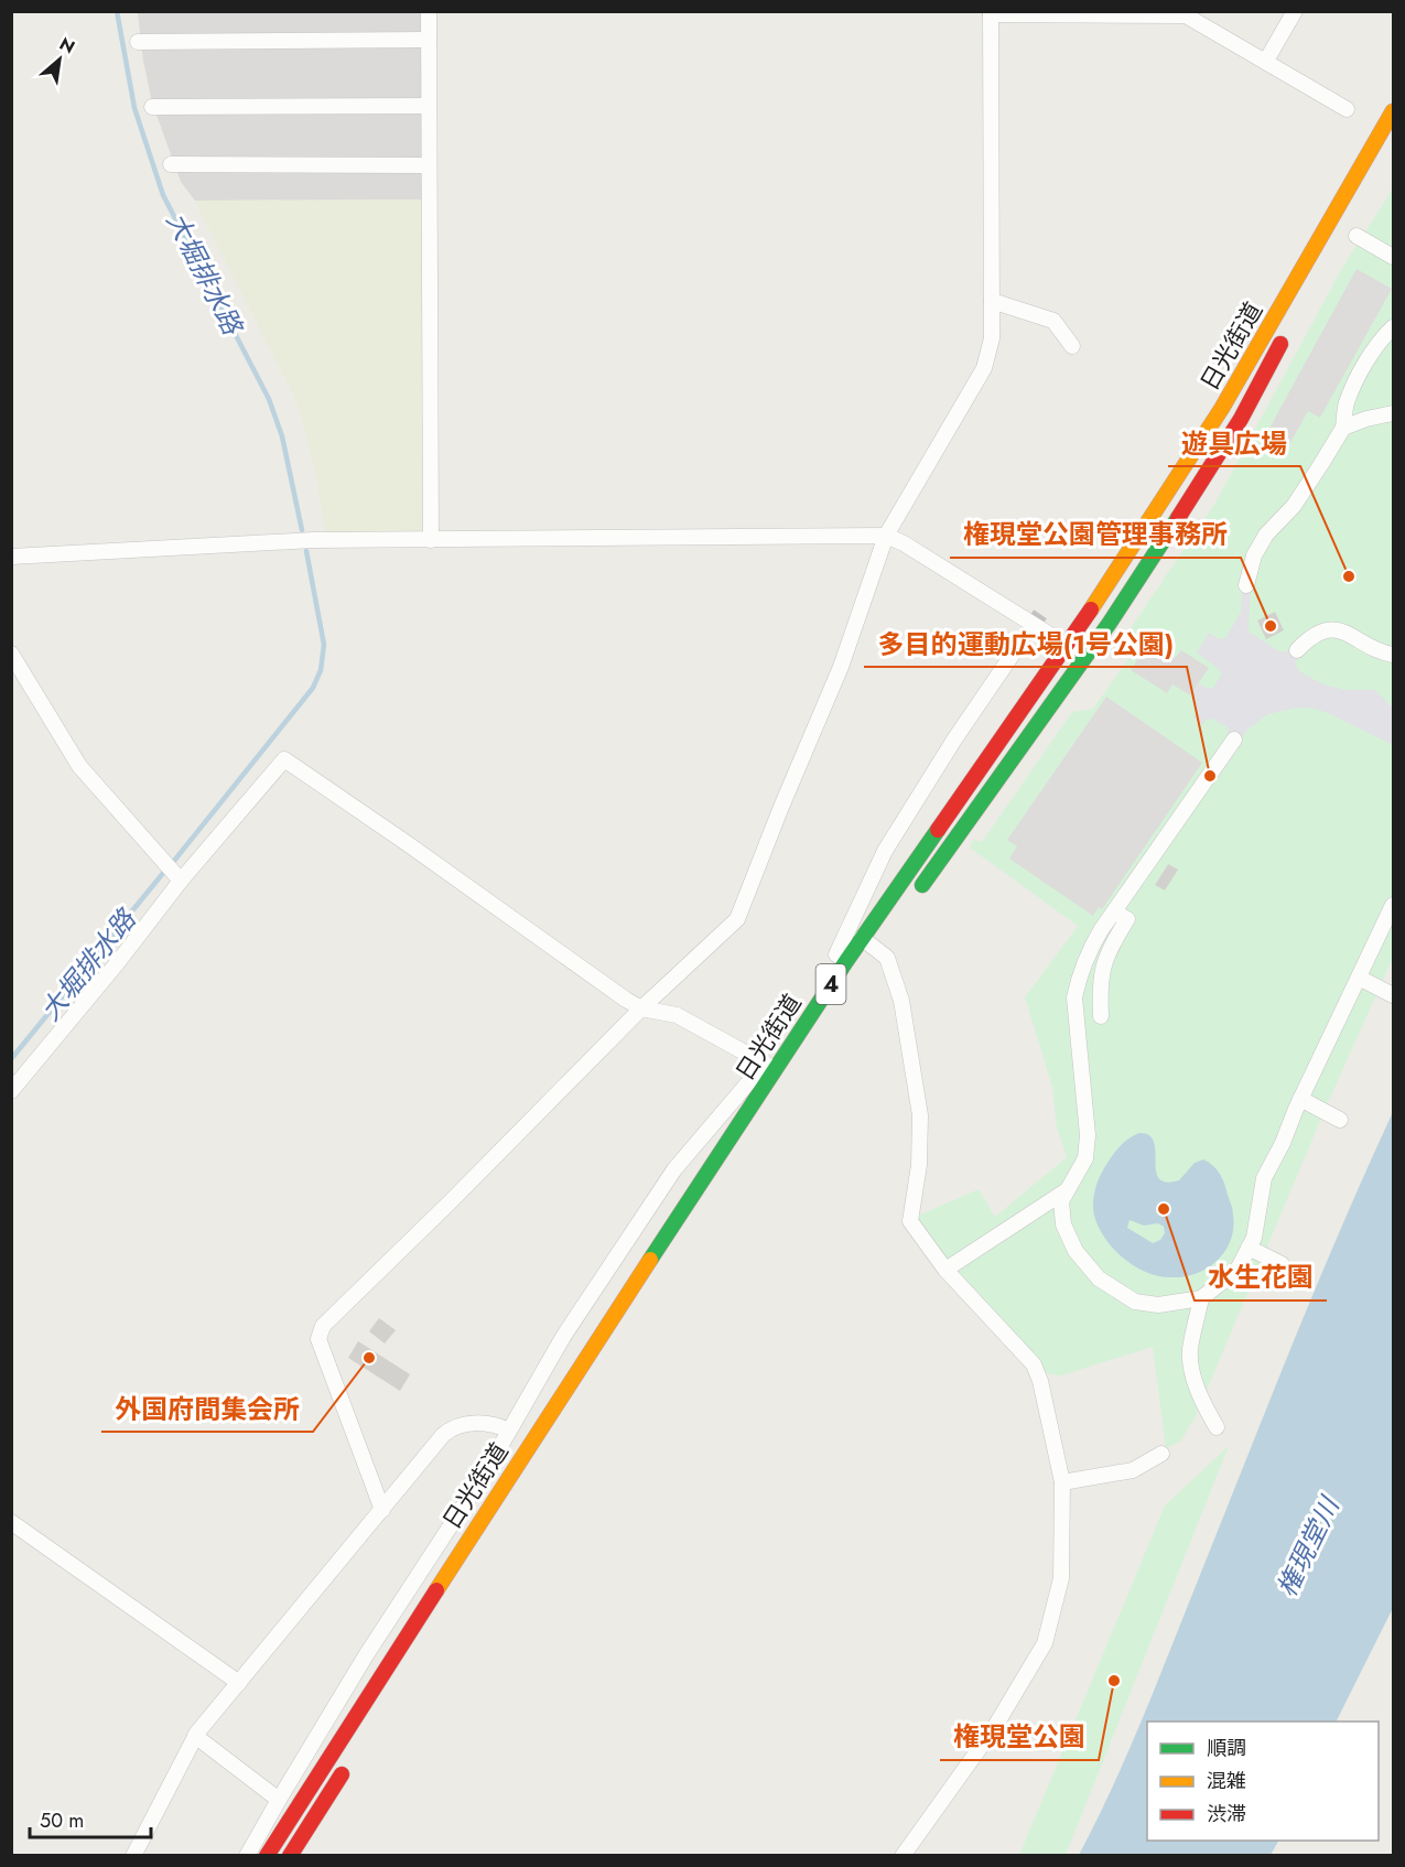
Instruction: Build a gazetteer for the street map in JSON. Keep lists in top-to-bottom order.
{
  "streets": {
    "highway": ["日光街道", "4"]
  },
  "water": ["大堀排水路", "権現堂川"],
  "places": [
    "遊具広場",
    "権現堂公園管理事務所",
    "多目的運動広場(1号公園)",
    "水生花園",
    "外国府間集会所",
    "権現堂公園"
  ],
  "legend": ["順調", "混雑", "渋滞"],
  "scale_bar": "50 m",
  "north": "top right"
}
